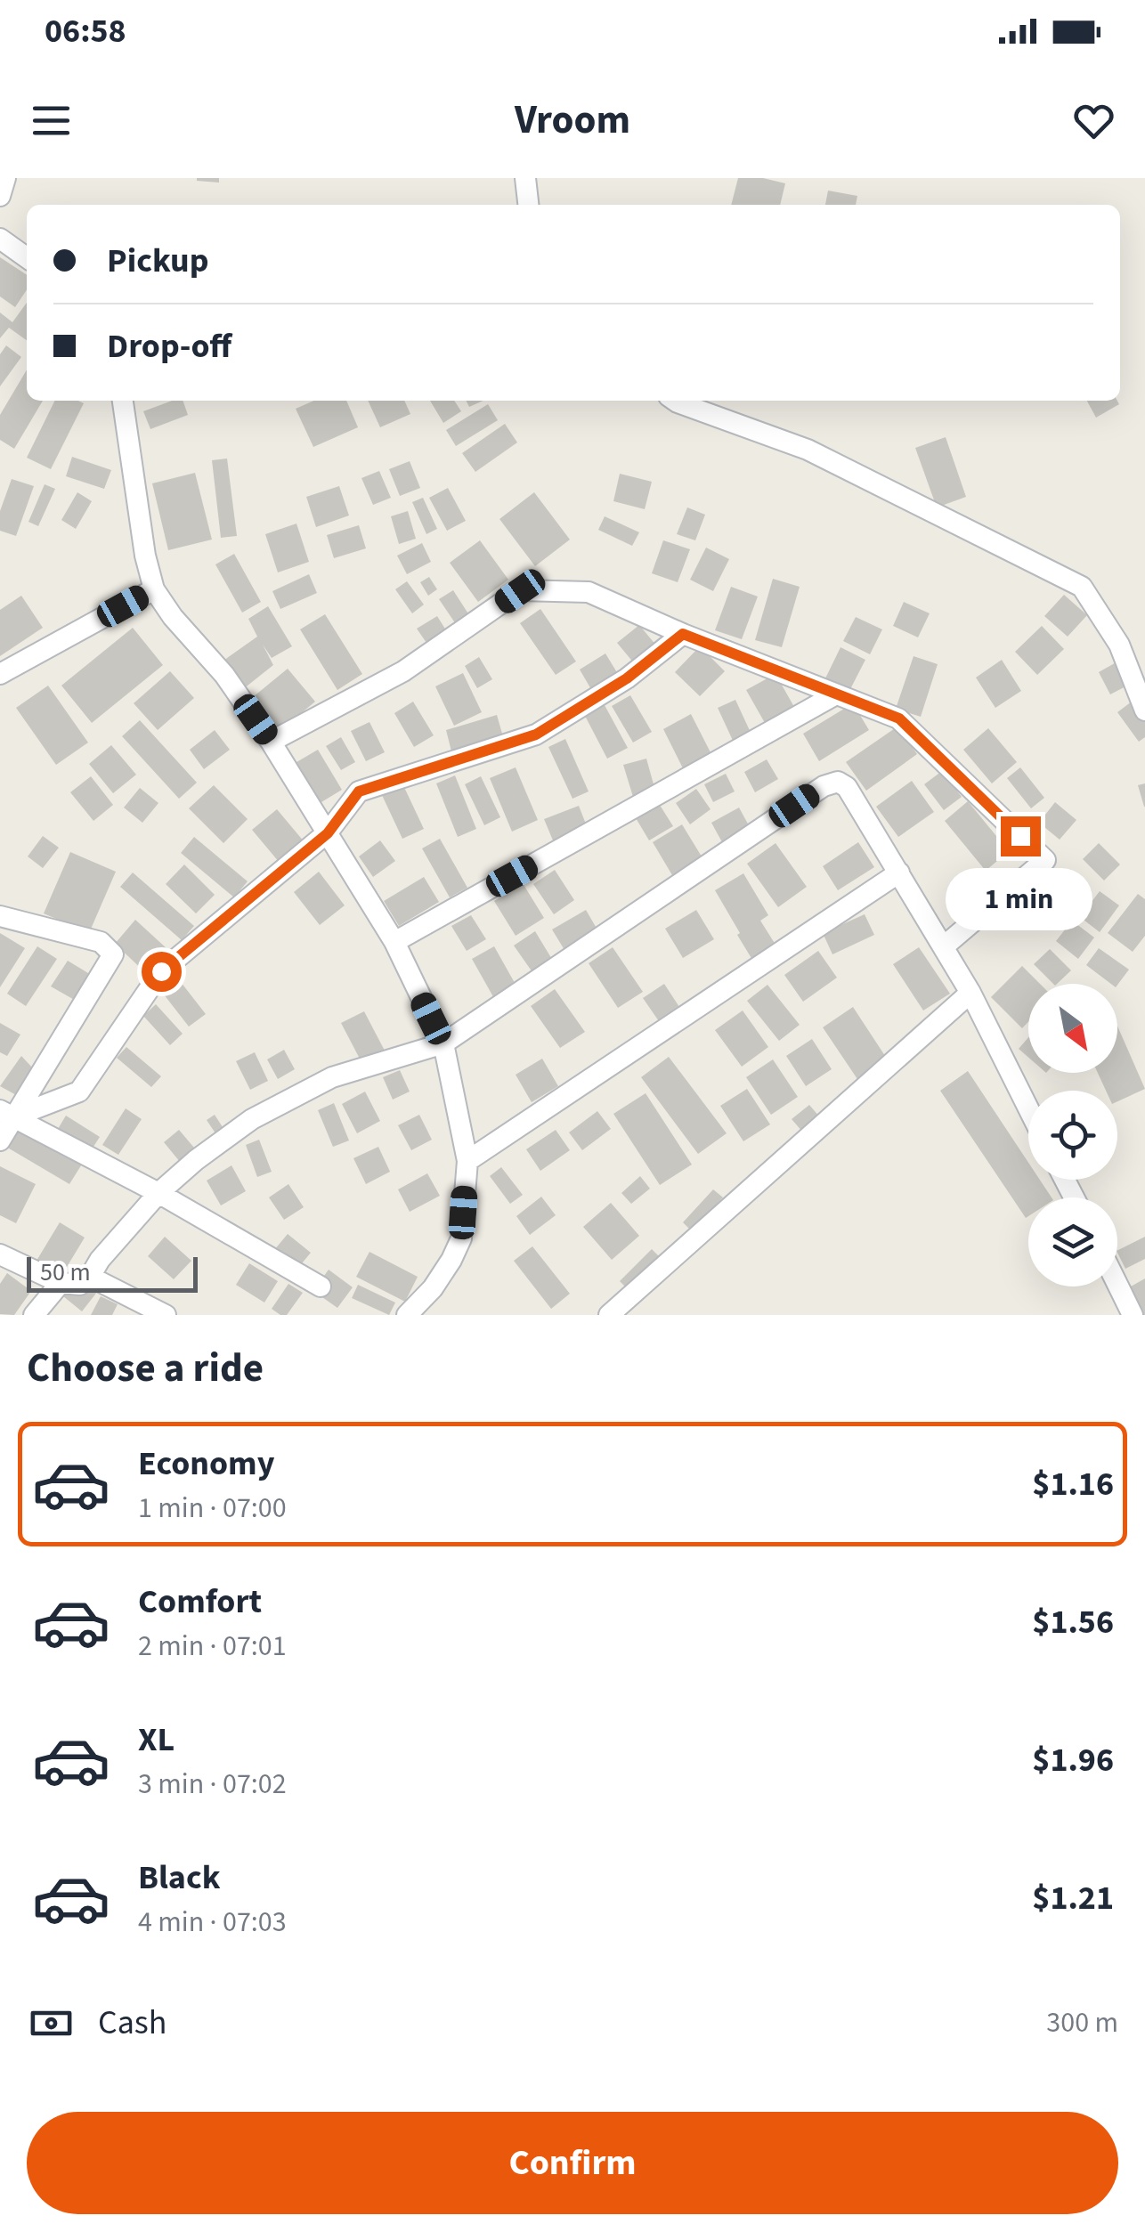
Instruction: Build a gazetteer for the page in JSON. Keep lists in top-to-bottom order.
{
  "scale_bar": "50 m",
  "north": "bottom right",
  "page": {
    "status": "06:58",
    "header": "Vroom",
    "banner": ["Pickup", "Drop-off"],
    "bubble": "1 min",
    "scale": "50 m",
    "heading": "Choose a ride",
    "list": [
      {
        "name": "Economy",
        "note": "1 min · 07:00",
        "value": "$1.16"
      },
      {
        "name": "Comfort",
        "note": "2 min · 07:01",
        "value": "$1.56"
      },
      {
        "name": "XL",
        "note": "3 min · 07:02",
        "value": "$1.96"
      },
      {
        "name": "Black",
        "note": "4 min · 07:03",
        "value": "$1.21"
      }
    ],
    "pay": ["Cash", "300 m"],
    "buttons": "Confirm"
  }
}
